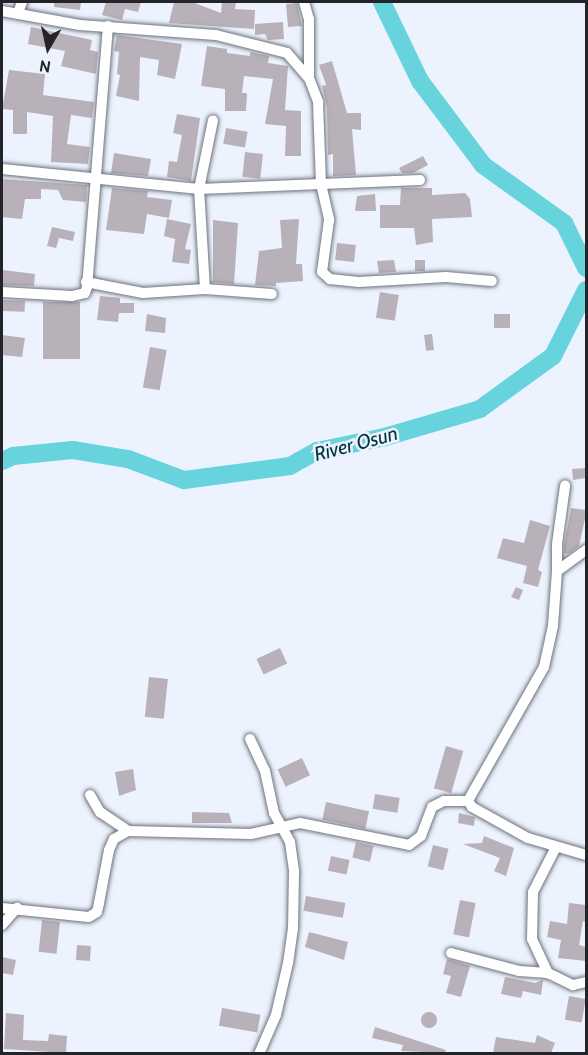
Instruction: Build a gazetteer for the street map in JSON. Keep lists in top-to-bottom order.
{
  "water": ["River Osun"],
  "north": "bottom"
}
